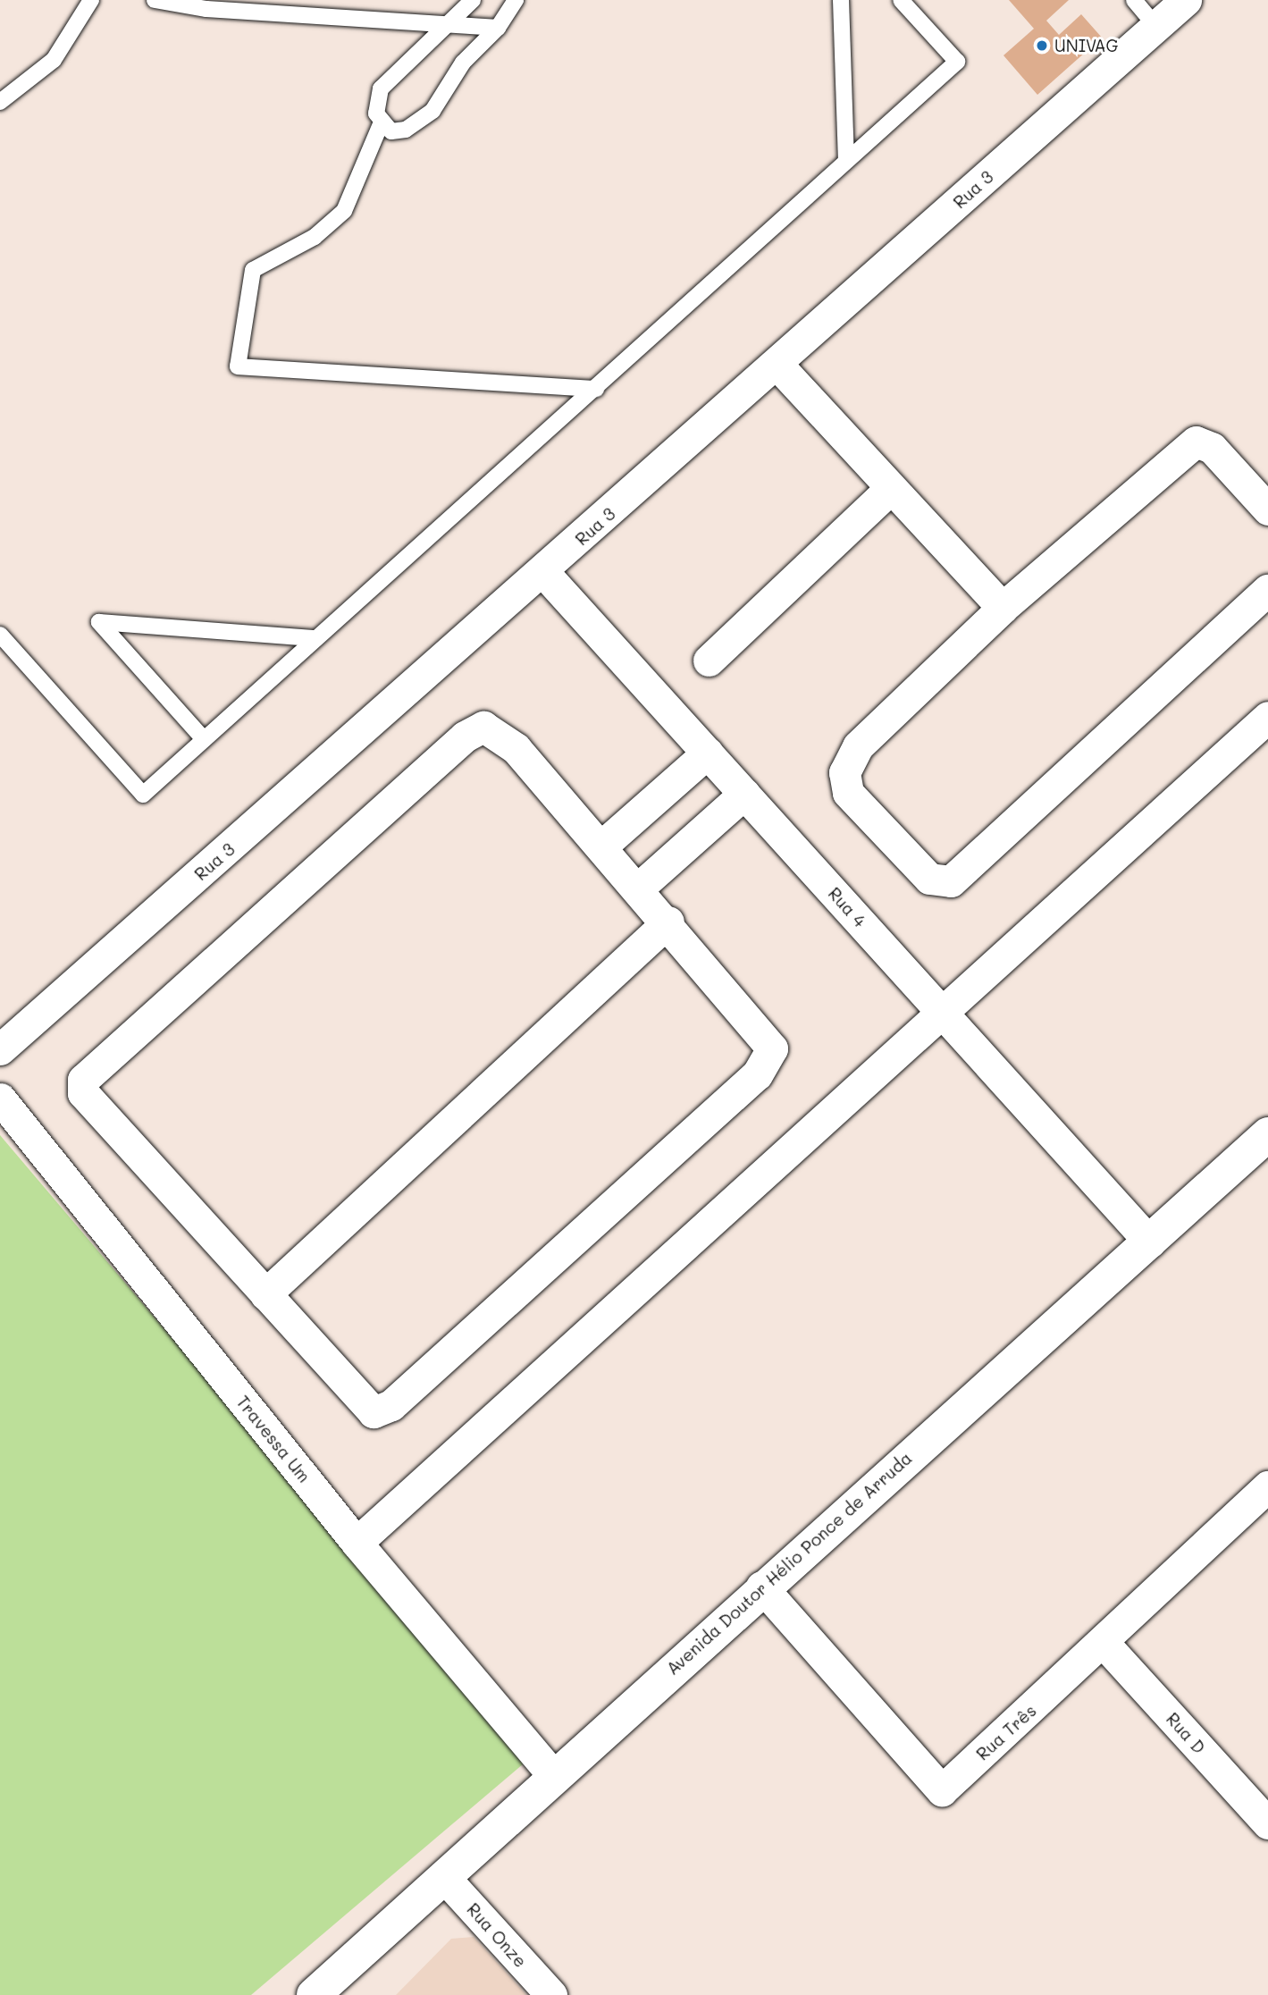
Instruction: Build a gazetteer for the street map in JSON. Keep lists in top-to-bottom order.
{
  "streets": {
    "street": [
      "Rua 3",
      "Rua 4",
      "Travessa Um",
      "Avenida Doutor Hélio Ponce de Arruda",
      "Rua Três",
      "Rua D",
      "Rua Onze"
    ]
  },
  "crossings": [
    ["Rua 3", "Rua 4"],
    ["Rua 4", "Avenida Doutor Hélio Ponce de Arruda"],
    ["Travessa Um", "Avenida Doutor Hélio Ponce de Arruda"],
    ["Avenida Doutor Hélio Ponce de Arruda", "Rua Três"],
    ["Avenida Doutor Hélio Ponce de Arruda", "Rua Onze"],
    ["Rua Três", "Rua D"]
  ],
  "places": ["UNIVAG"]
}
